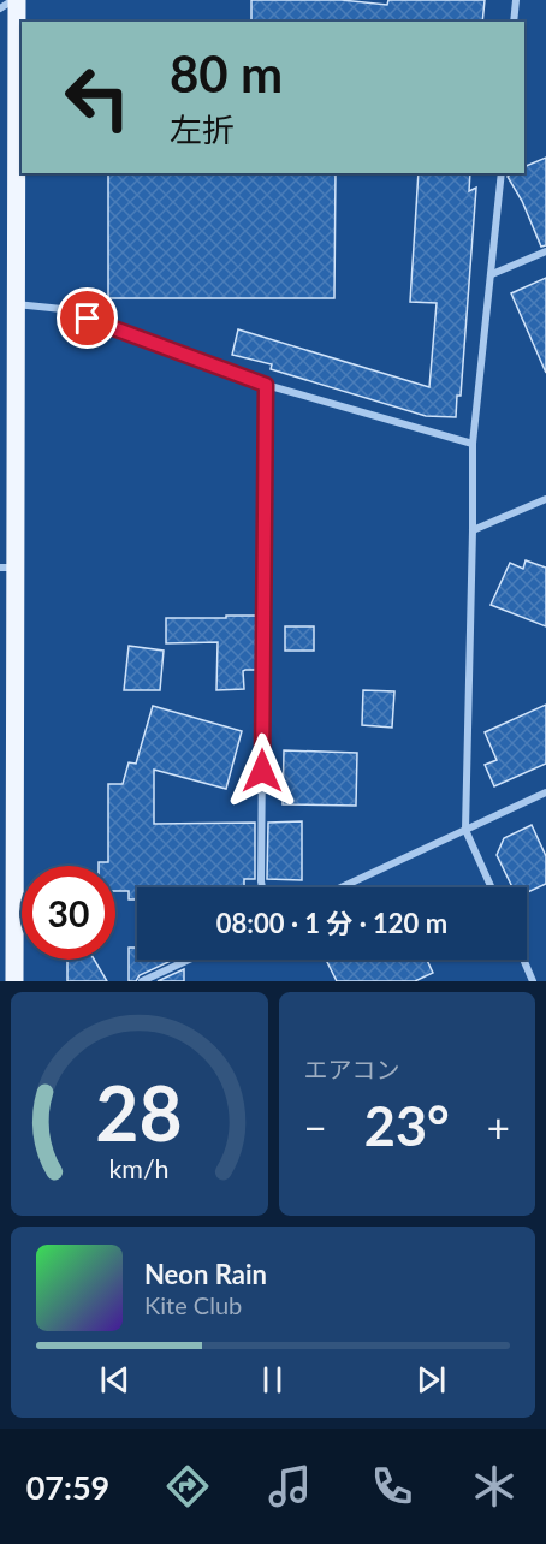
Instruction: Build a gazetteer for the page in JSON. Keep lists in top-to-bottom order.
{
  "page": {
    "turn": ["80 m", "左折"],
    "limit": "30",
    "trip": "08:00 · 1 分 · 120 m",
    "tile": "エアコン",
    "heat": ["−", "23°", "+"],
    "song": ["Neon Rain", "Kite Club"],
    "tabs": "07:59",
    "gauge": ["28", "km/h"]
  }
}
